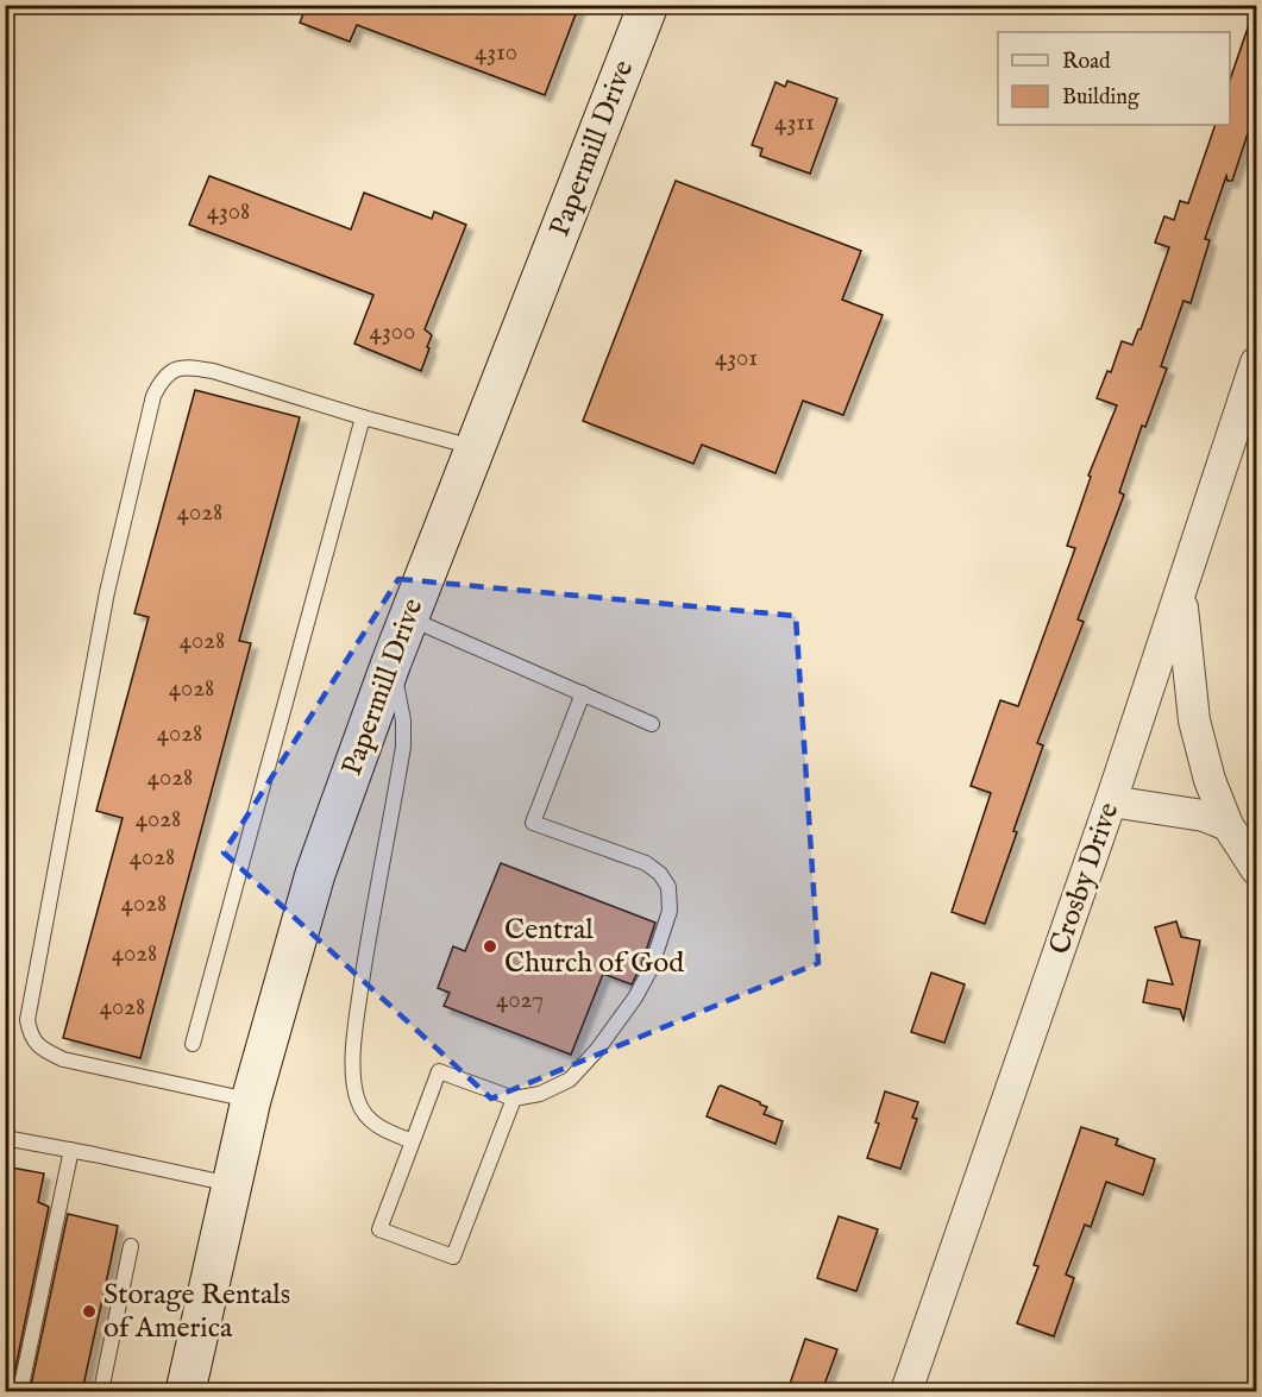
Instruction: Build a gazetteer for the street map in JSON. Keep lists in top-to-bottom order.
{
  "streets": {
    "main road": ["Papermill Drive"],
    "street": ["Crosby Drive"]
  },
  "places": ["Central Church of God", "Storage Rentals of America"],
  "house_numbers": [
    "4310",
    "4311",
    "4308",
    "4300",
    "4301",
    "4028",
    "4028",
    "4028",
    "4028",
    "4028",
    "4028",
    "4028",
    "4028",
    "4028",
    "4027",
    "4028"
  ],
  "legend": ["Road", "Building"]
}
